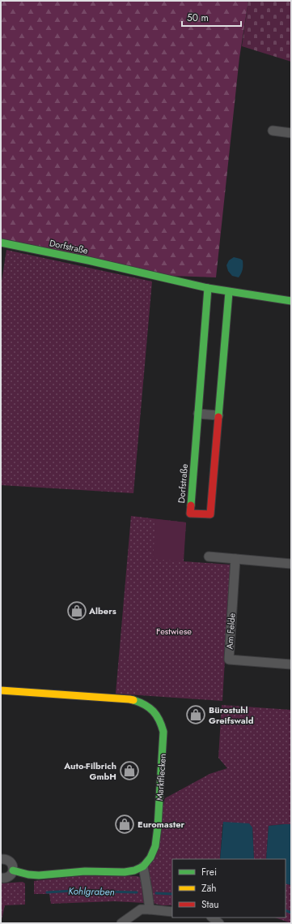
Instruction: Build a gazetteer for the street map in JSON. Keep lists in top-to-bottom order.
{
  "streets": {
    "street": ["Dorfstraße", "Am Felde", "Marktflecken"]
  },
  "water": ["Kohlgraben"],
  "parks": ["Festwiese"],
  "places": {
    "shop": [
      "Albers",
      "Bürostuhl Greifswald",
      "Auto-Filbrich GmbH",
      "Euromaster"
    ]
  },
  "legend": ["Frei", "Zäh", "Stau"],
  "scale_bar": "50 m"
}
